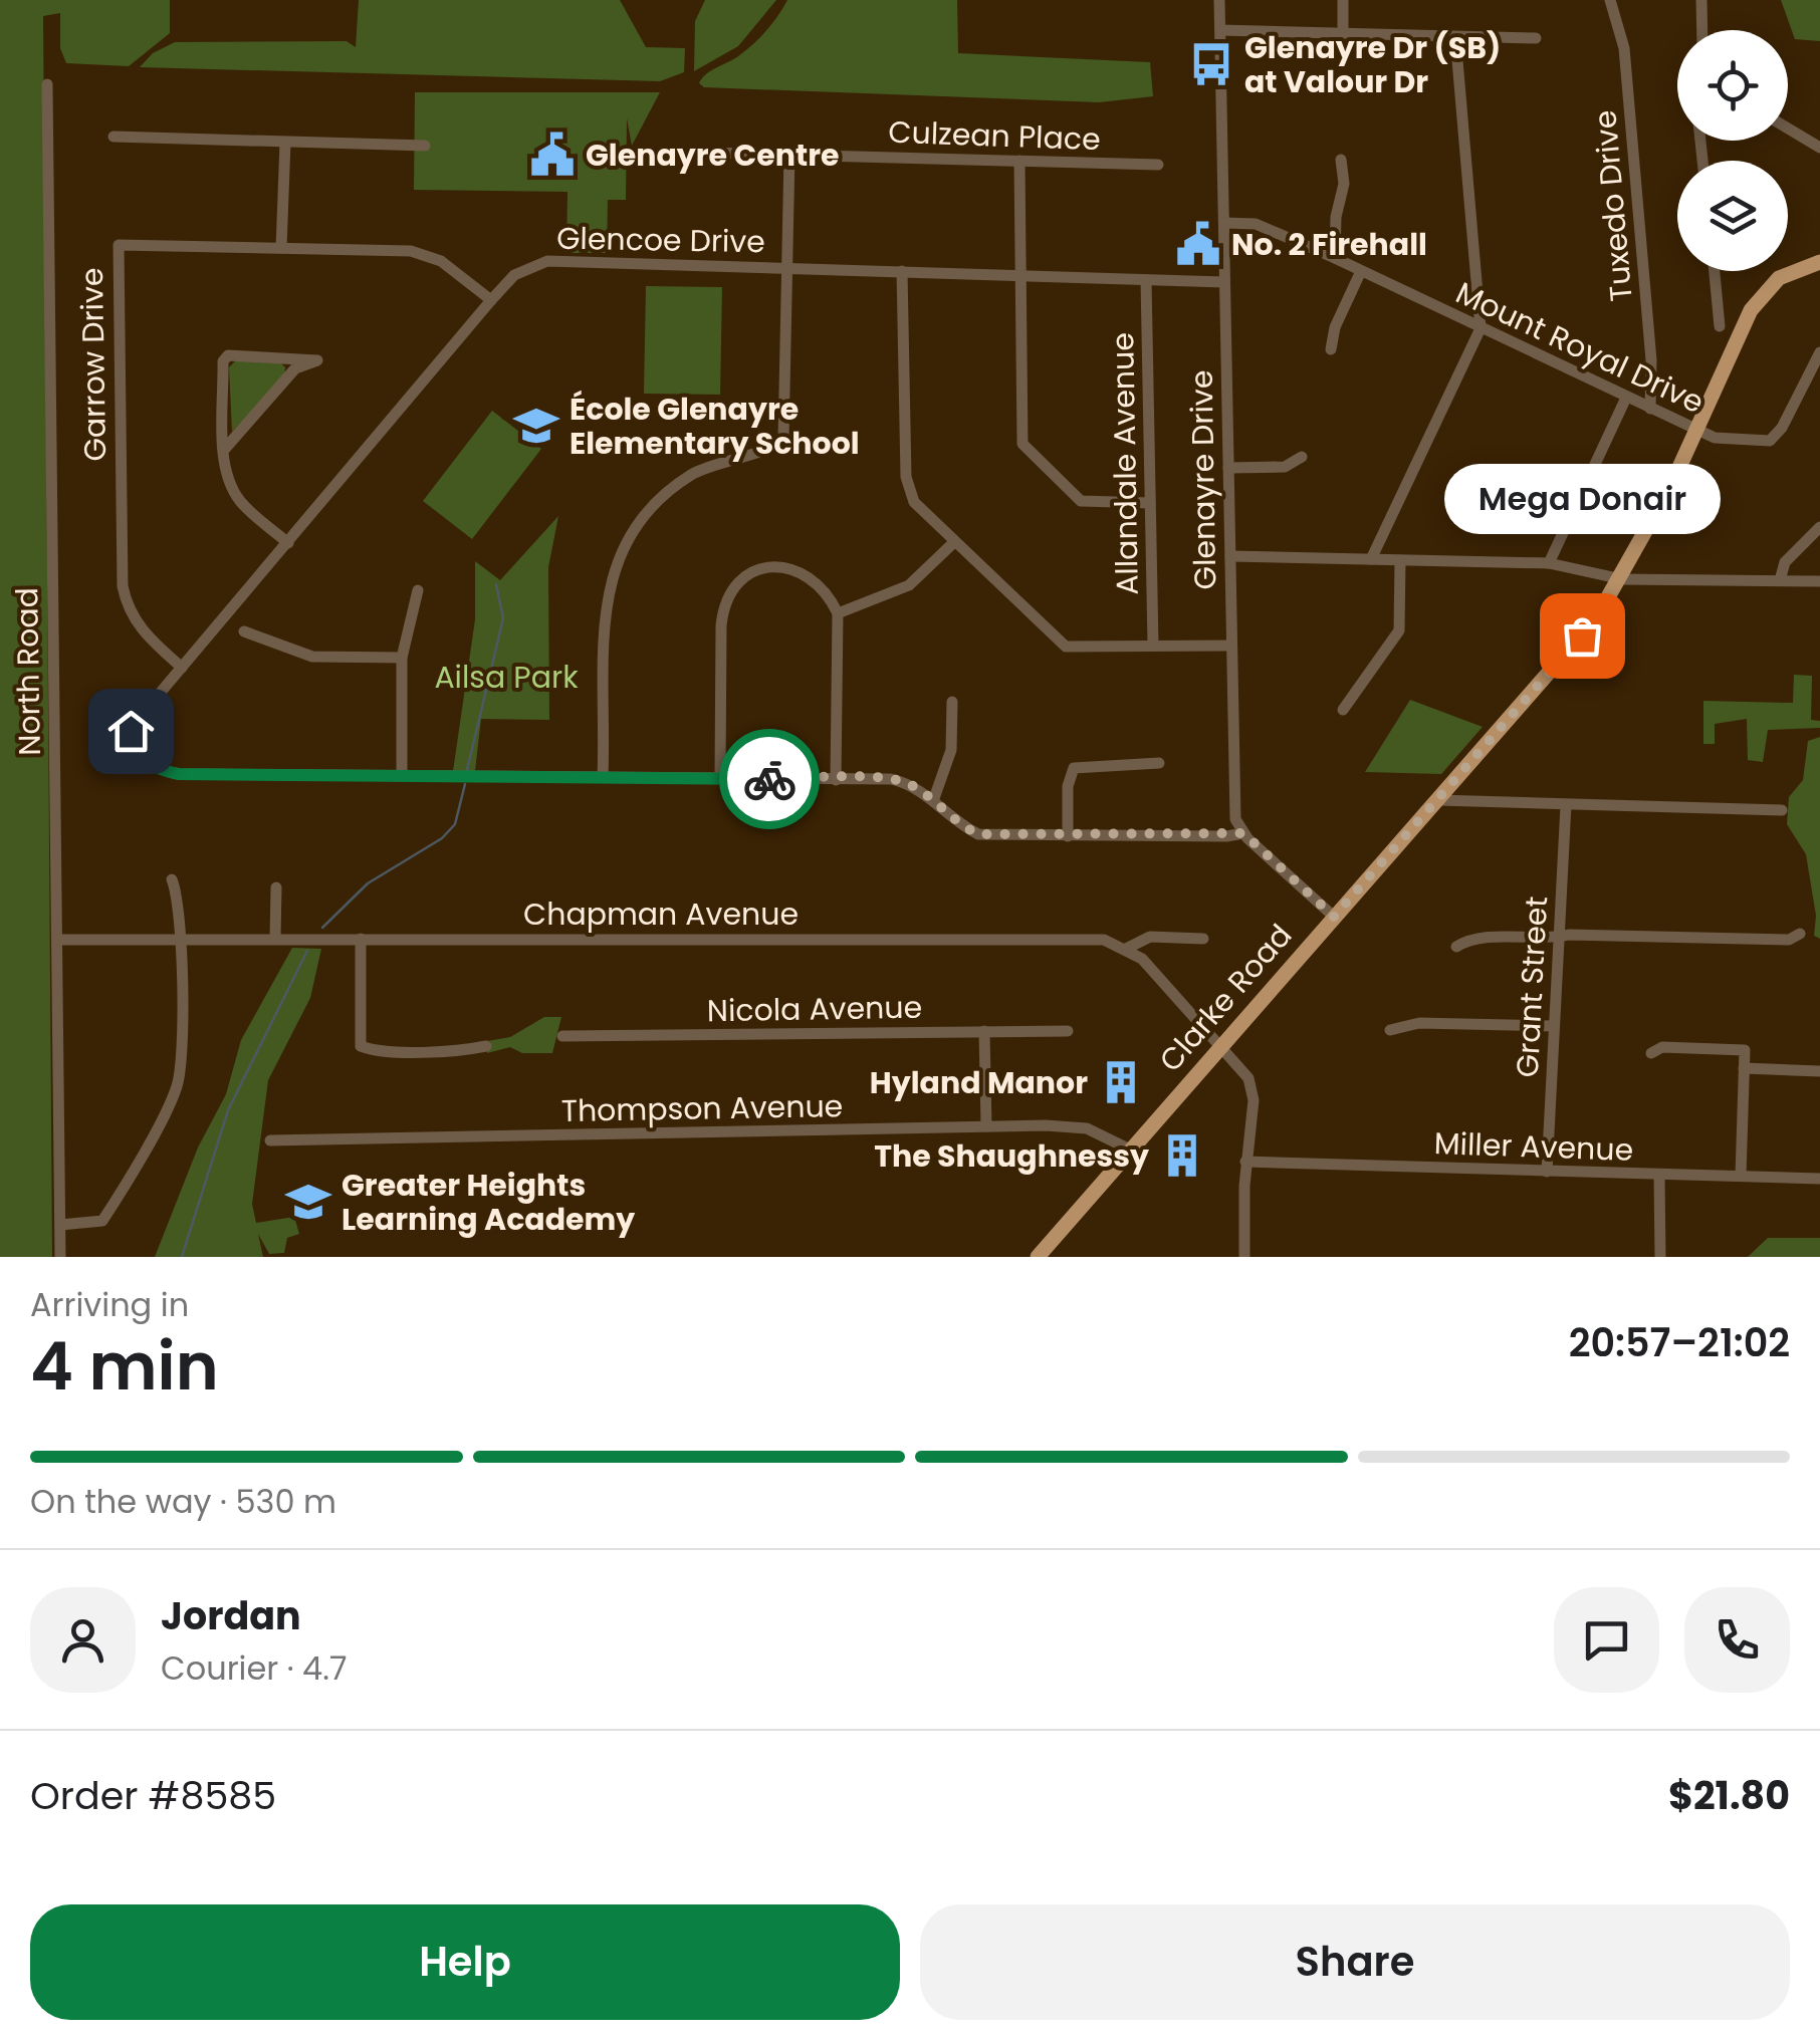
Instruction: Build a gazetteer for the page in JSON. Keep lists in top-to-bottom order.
{
  "streets": {
    "main road": ["Clarke Road"],
    "street": [
      "Culzean Place",
      "Tuxedo Drive",
      "Glencoe Drive",
      "Mount Royal Drive",
      "Garrow Drive",
      "Allandale Avenue",
      "Glenayre Drive",
      "North Road",
      "Chapman Avenue",
      "Grant Street",
      "Nicola Avenue",
      "Thompson Avenue",
      "Miller Avenue"
    ]
  },
  "crossings": [
    ["Tuxedo Drive", "Mount Royal Drive"],
    ["Glencoe Drive", "Garrow Drive"],
    ["Glencoe Drive", "Allandale Avenue"],
    ["Glencoe Drive", "Glenayre Drive"],
    ["Mount Royal Drive", "Glenayre Drive"],
    ["Mount Royal Drive", "Clarke Road"],
    ["North Road", "Chapman Avenue"],
    ["Chapman Avenue", "Clarke Road"],
    ["Chapman Avenue", "Miller Avenue"],
    ["Grant Street", "Miller Avenue"],
    ["Clarke Road", "Thompson Avenue"]
  ],
  "parks": ["Ailsa Park"],
  "places": {
    "bus stop": ["Glenayre Dr (SB) at Valour Dr"],
    "public building": ["Glenayre Centre", "No. 2 Firehall"],
    "school or university": ["École Glenayre Elementary School", "Greater Heights Learning Academy"],
    "other": ["Mega Donair"],
    "building": ["Hyland Manor", "The Shaughnessy"]
  },
  "page": {
    "bubble": "Mega Donair",
    "heading": ["4 min", "Arriving in", "20:57–21:02"],
    "panel": [
      "Jordan",
      "Courier · 4.7",
      "Order #8585",
      "$21.80"
    ],
    "bar": "On the way · 530 m",
    "buttons": ["Help", "Share"]
  }
}
